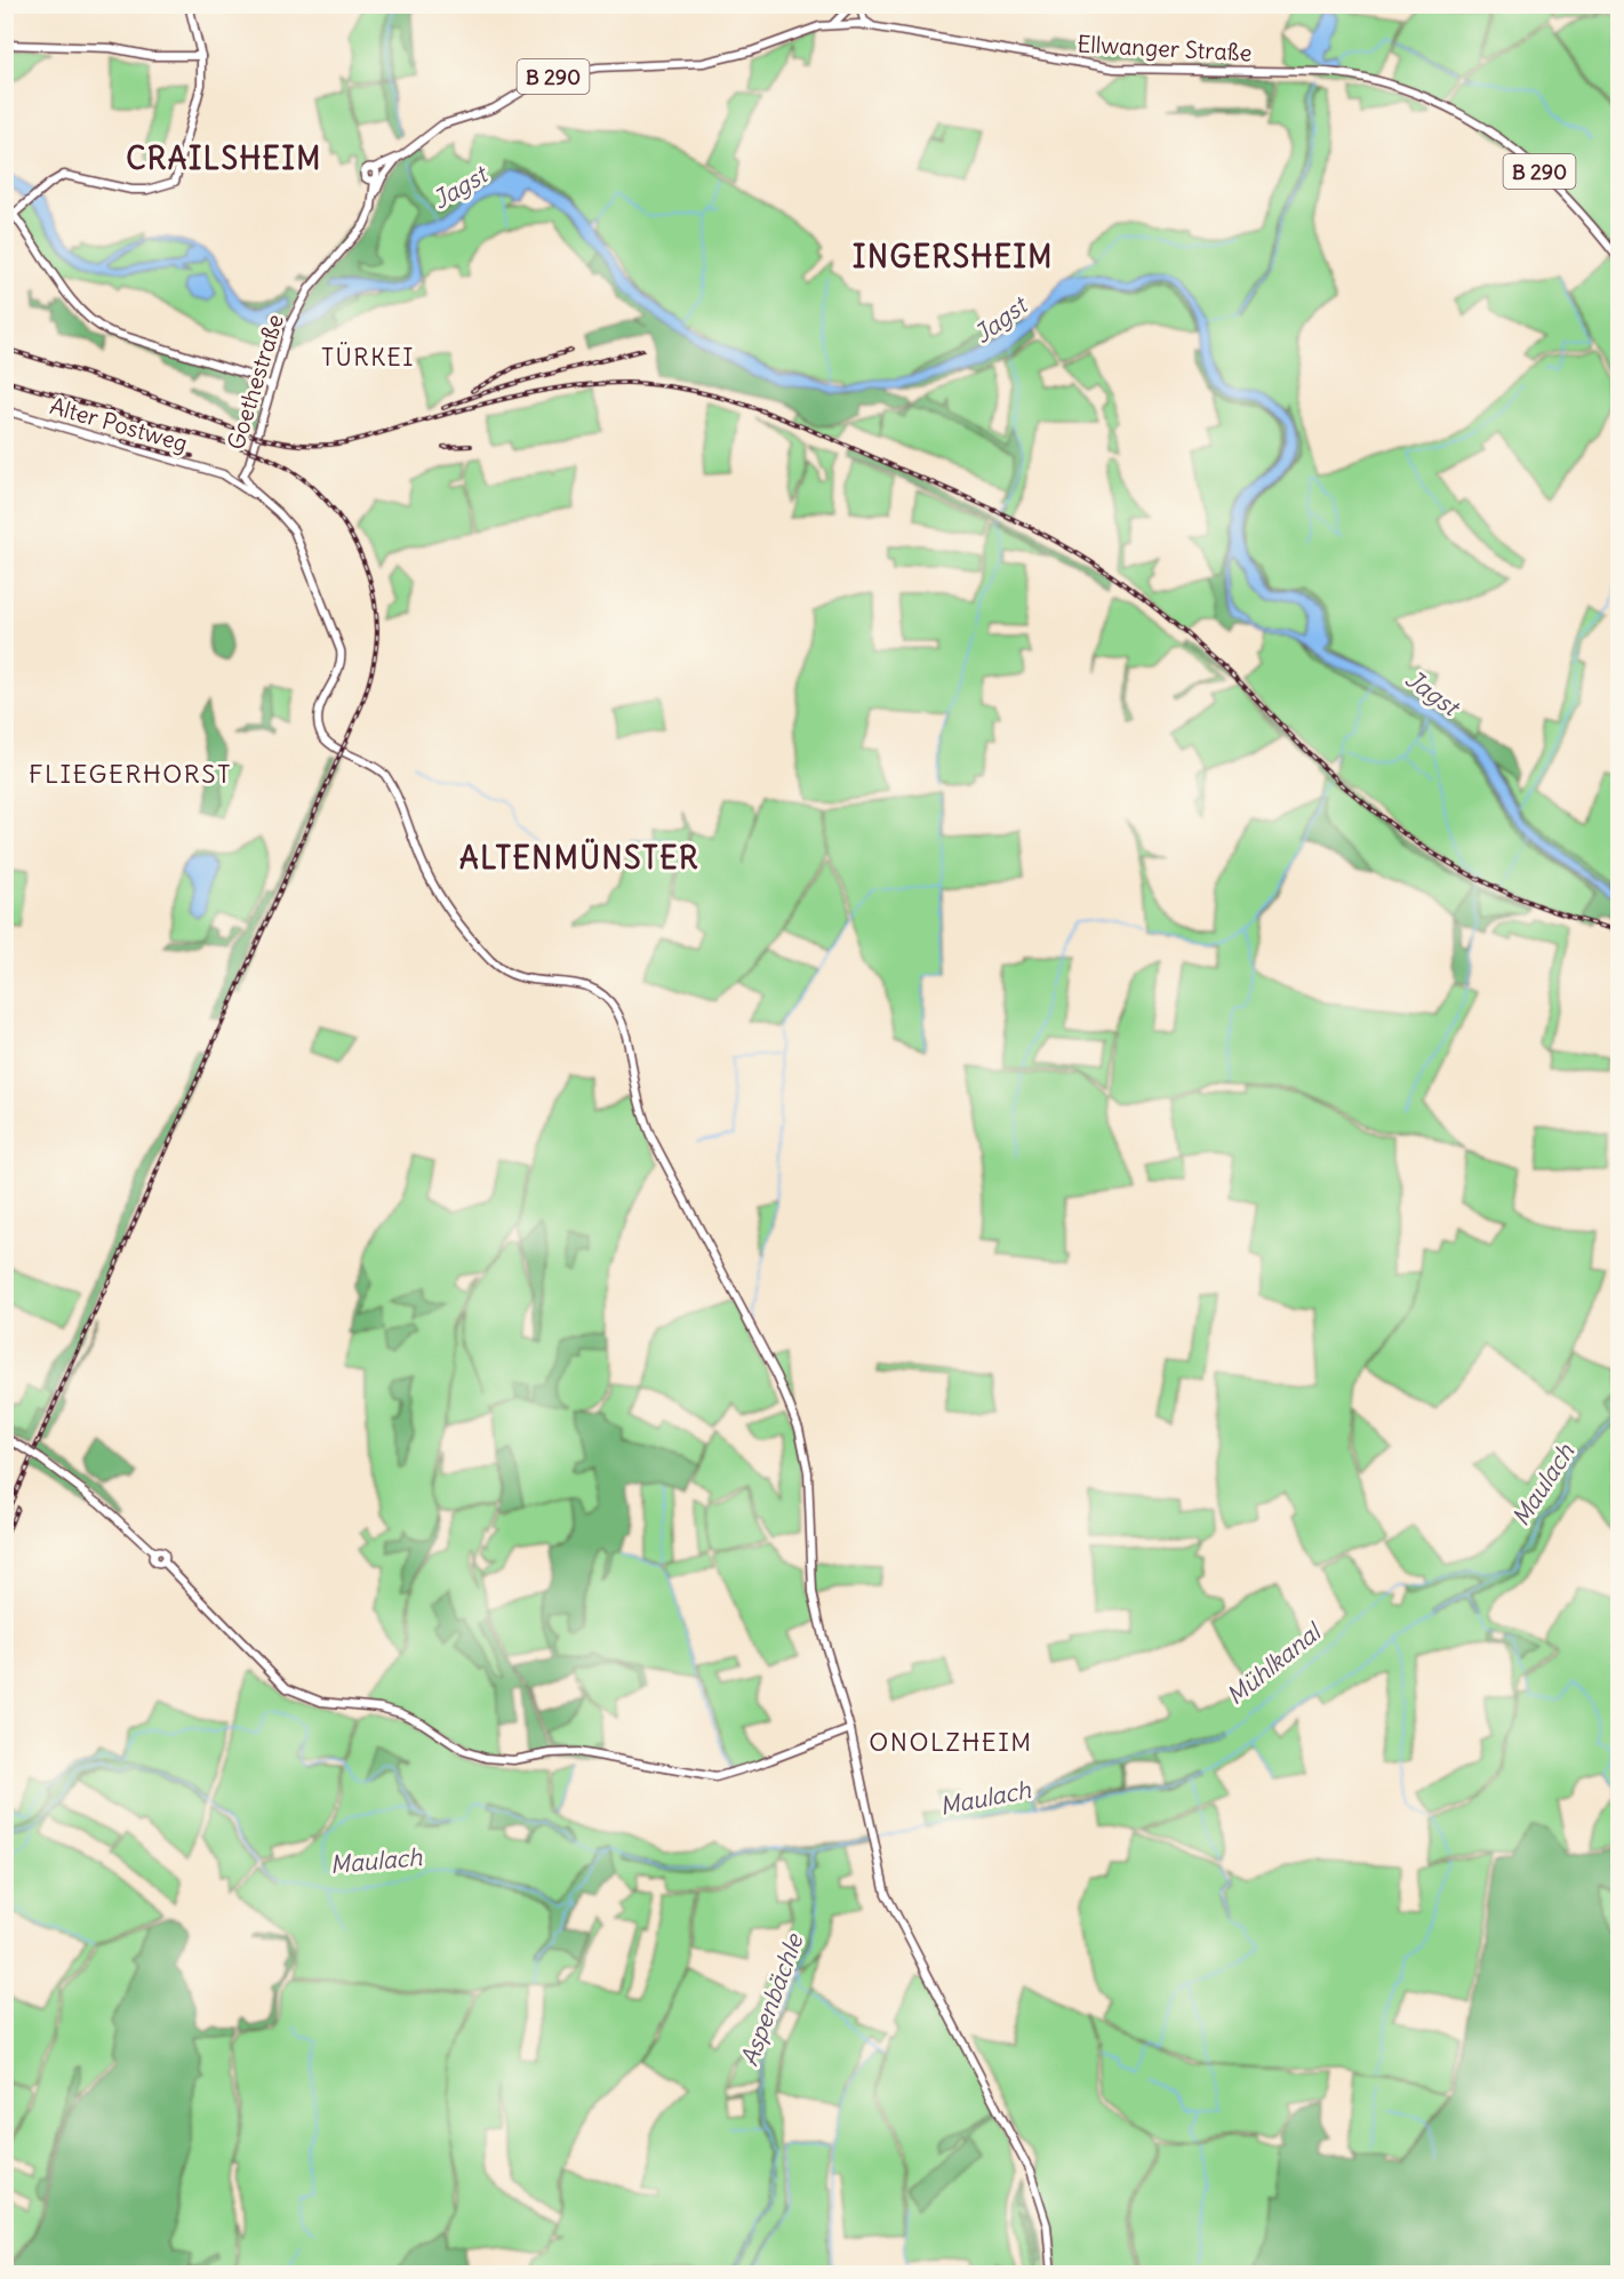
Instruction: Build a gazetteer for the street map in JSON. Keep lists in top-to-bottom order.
{
  "streets": {
    "main road": [
      "Ellwanger Straße",
      "B 290",
      "Goethestraße",
      "Alter Postweg"
    ]
  },
  "crossings": [
    ["Ellwanger Straße", "B 290"],
    ["Ellwanger Straße", "Goethestraße"],
    ["B 290", "Goethestraße"],
    ["Goethestraße", "Alter Postweg"]
  ],
  "districts": [
    "CRAILSHEIM",
    "INGERSHEIM",
    "TÜRKEI",
    "FLIEGERHORST",
    "ALTENMÜNSTER",
    "ONOLZHEIM"
  ],
  "water": [
    "Jagst",
    "Maulach",
    "Mühlkanal",
    "Aspenbächle"
  ]
}
